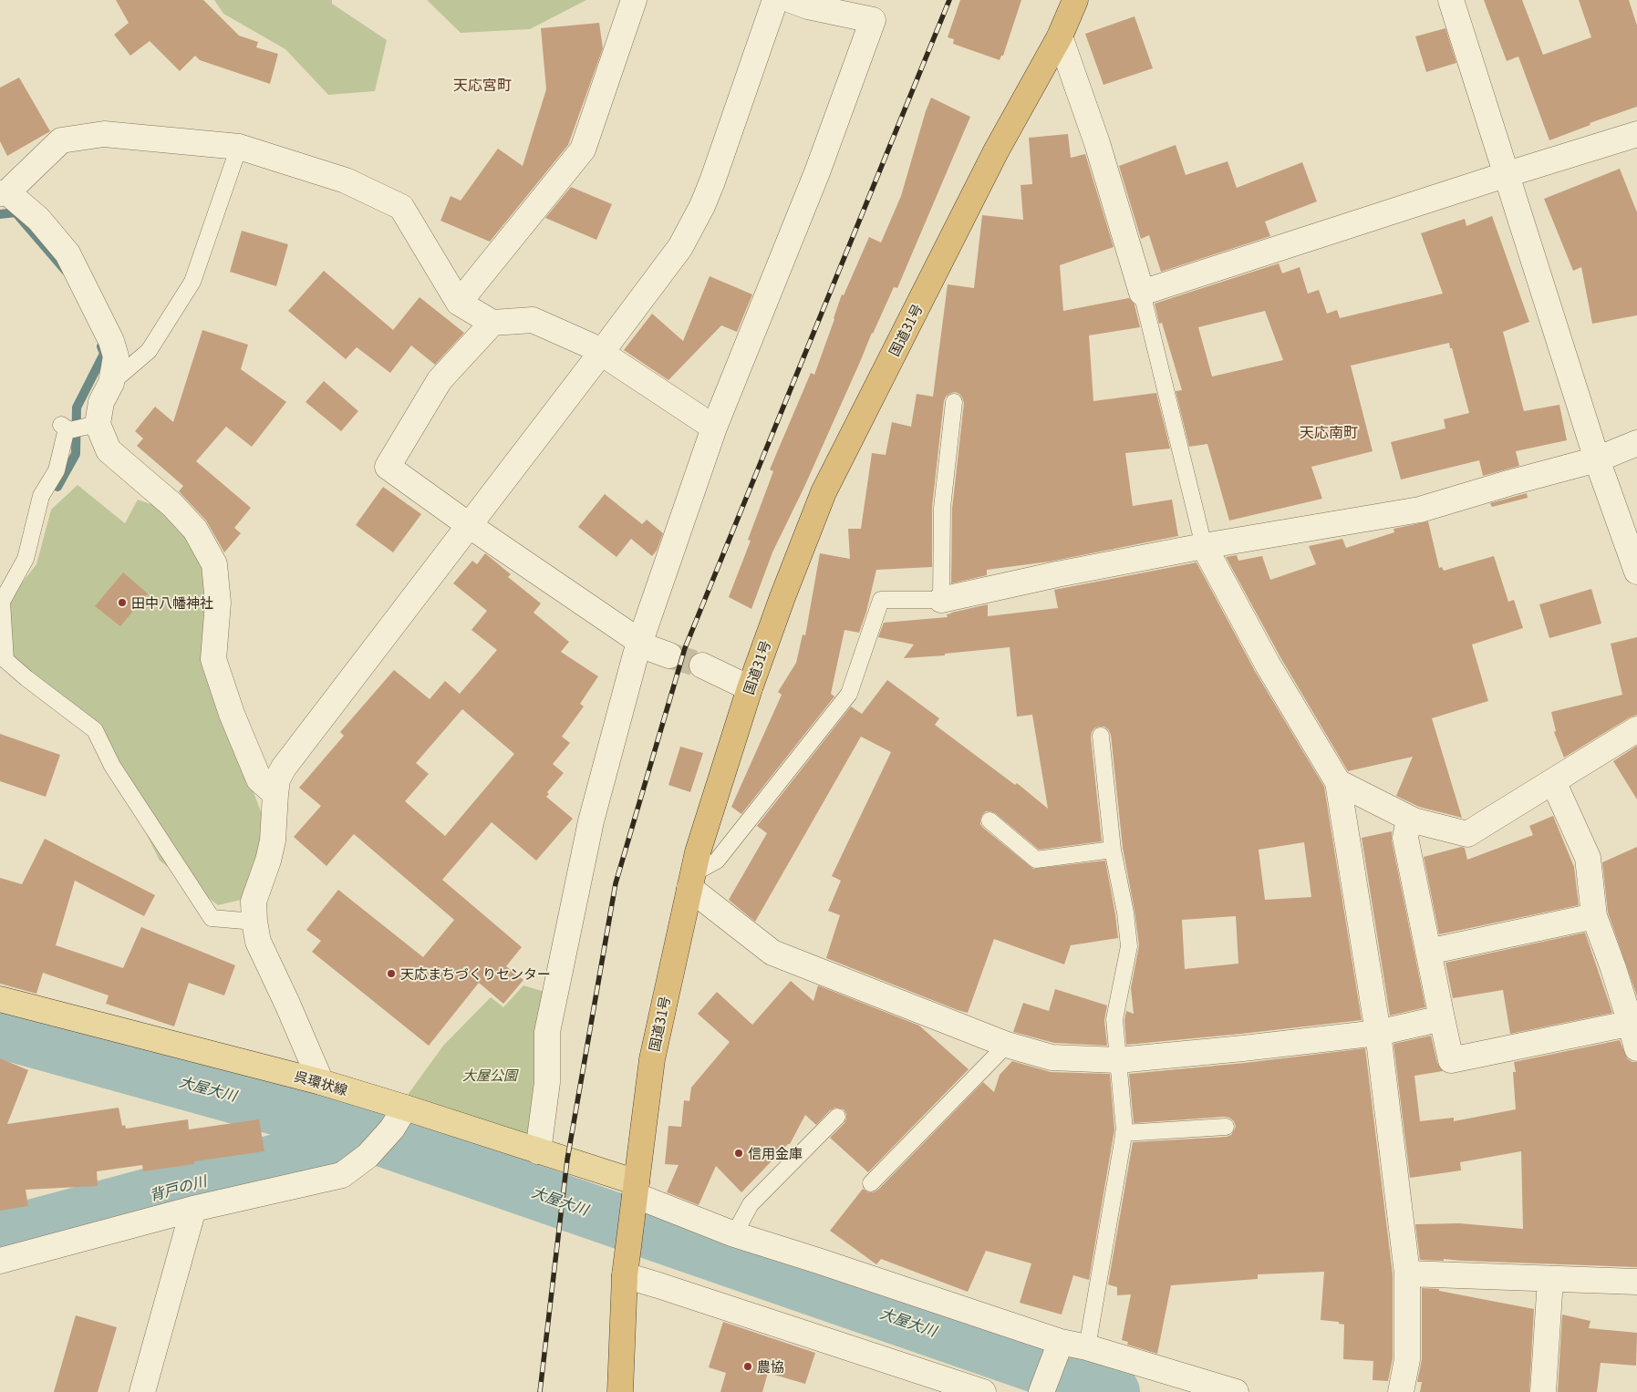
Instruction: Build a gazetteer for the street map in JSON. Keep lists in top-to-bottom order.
{
  "streets": {
    "highway": ["国道31号"],
    "main road": ["呉環状線"]
  },
  "crossings": [
    ["国道31号", "呉環状線"]
  ],
  "districts": ["天応宮町", "天応南町"],
  "water": ["大屋大川", "背戸の川"],
  "parks": ["大屋公園"],
  "places": [
    "田中八幡神社",
    "天応まちづくりセンター",
    "信用金庫",
    "農協"
  ]
}
